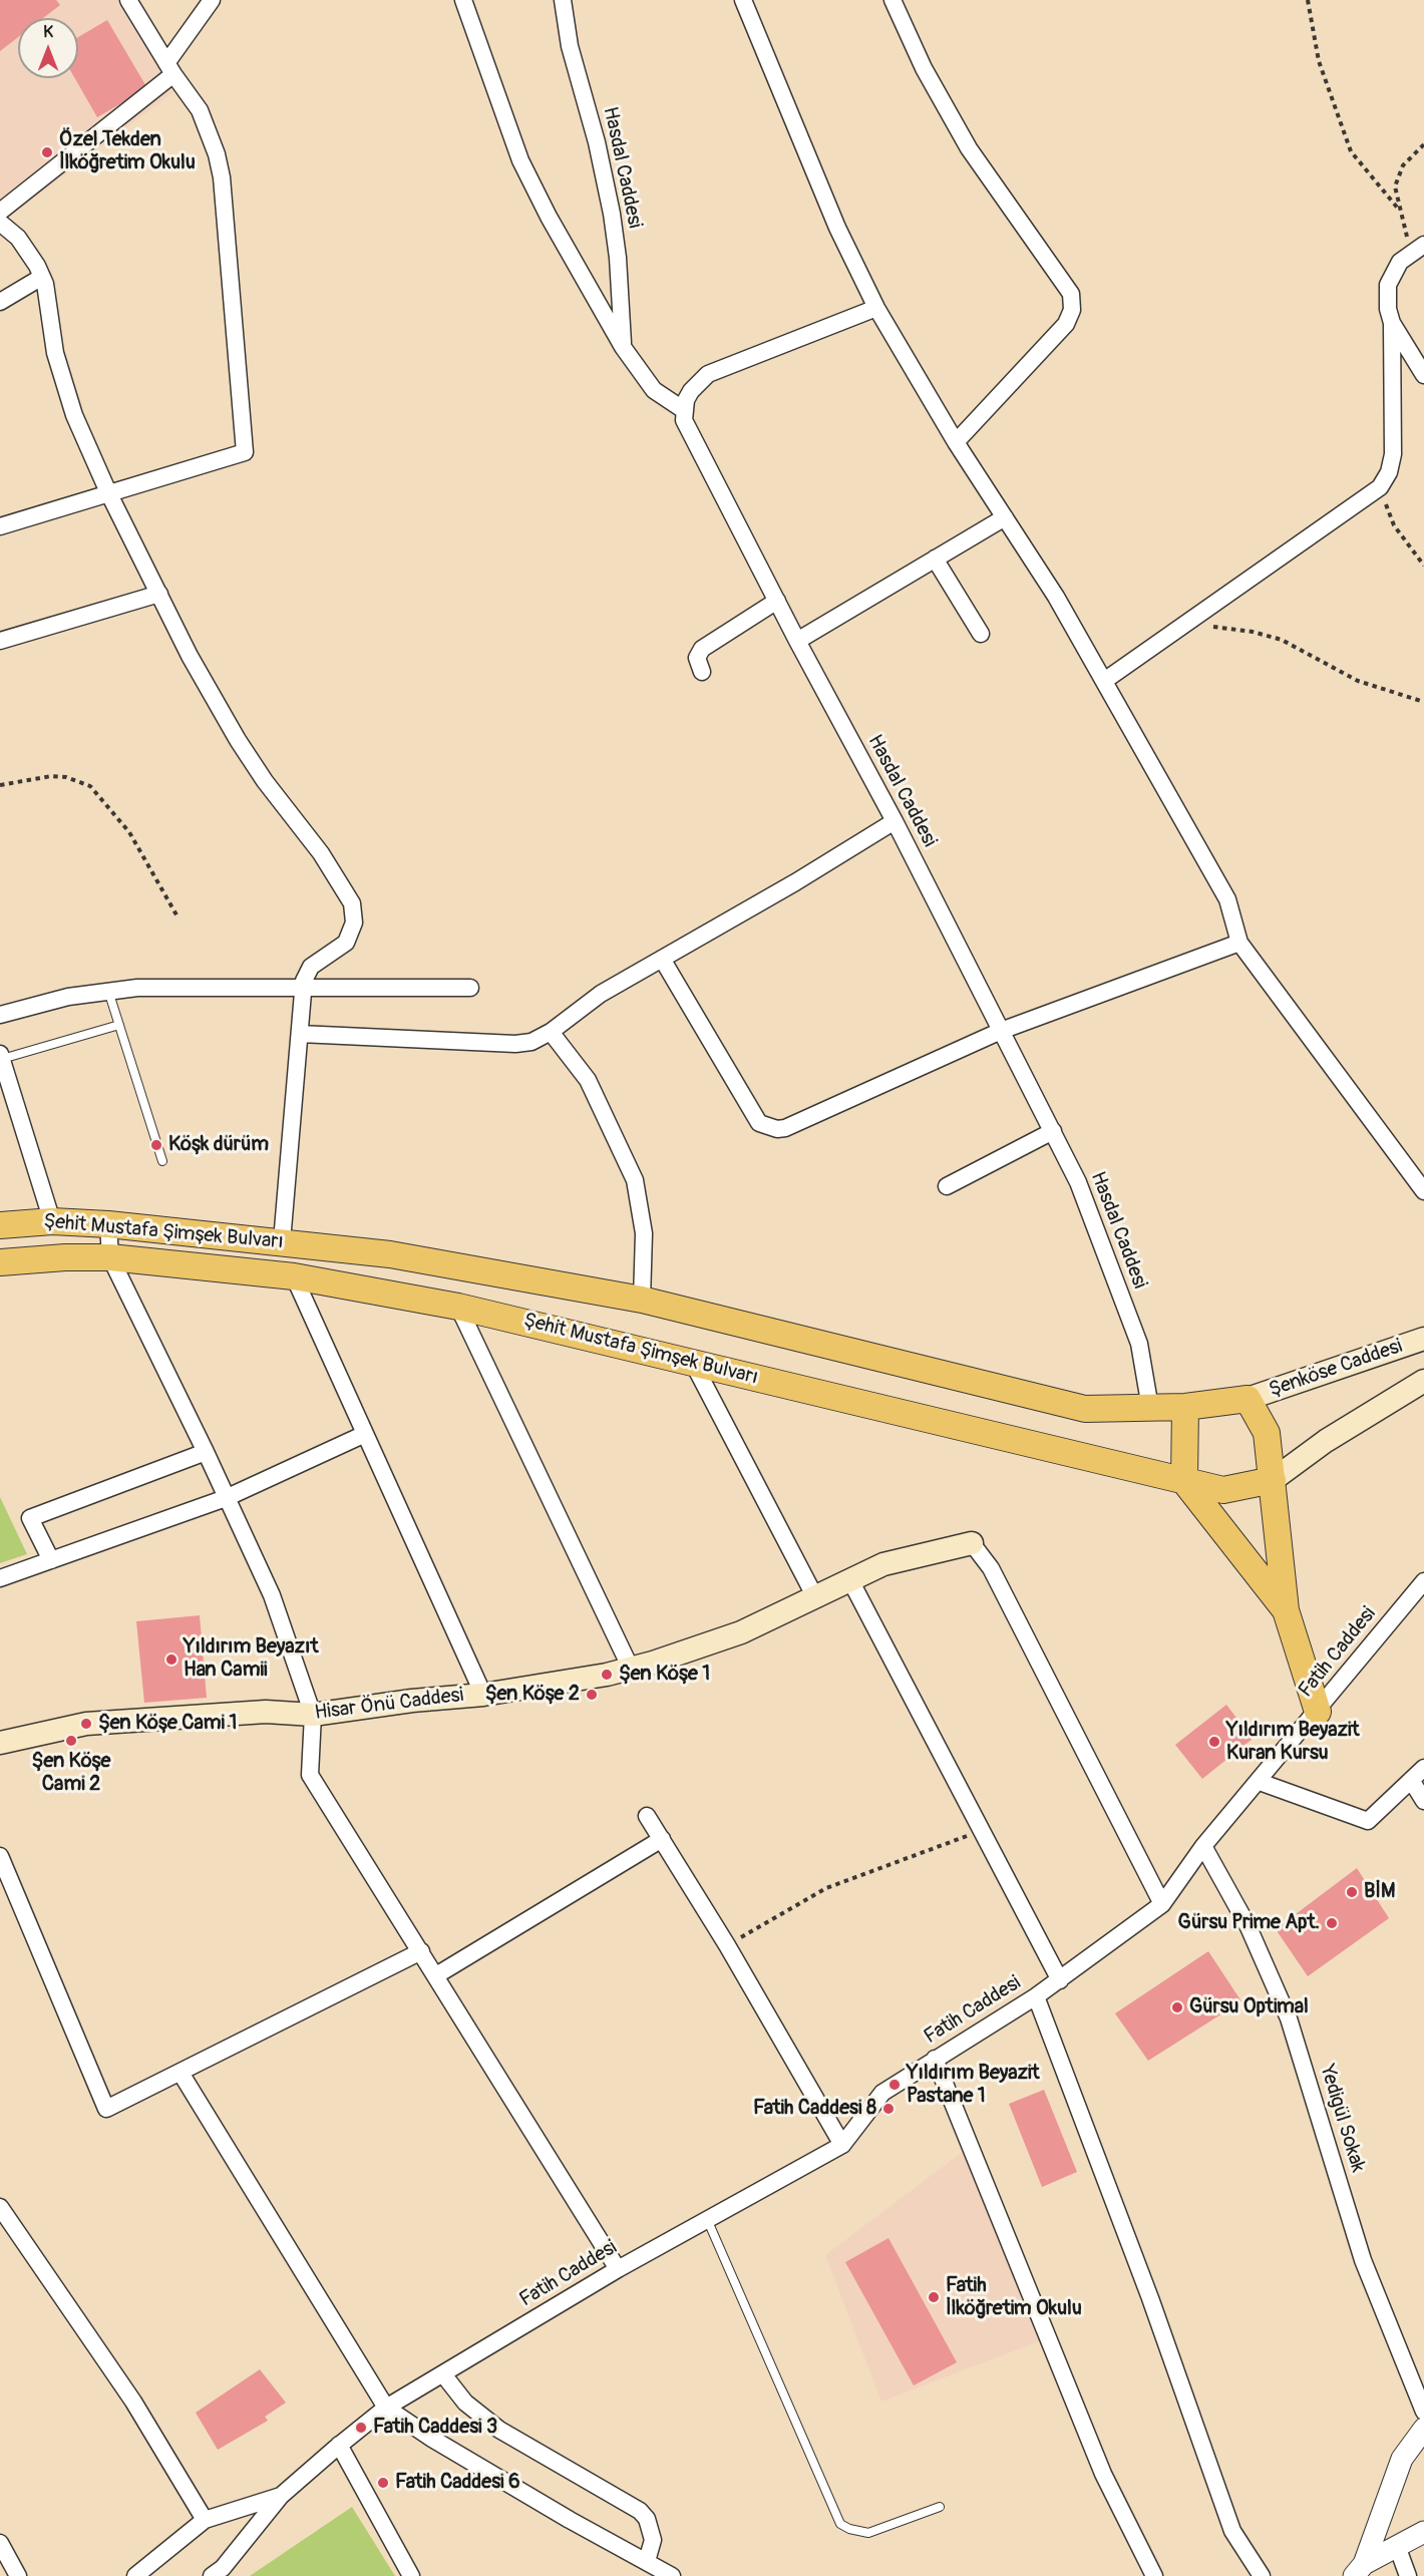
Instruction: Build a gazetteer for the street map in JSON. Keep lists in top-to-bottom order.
{
  "streets": {
    "main road": ["Şehit Mustafa Şimşek Bulvarı", "Şenköse Caddesi", "Hisar Önü Caddesi"],
    "street": ["Hasdal Caddesi", "Fatih Caddesi", "Yedigül Sokak"]
  },
  "crossings": [
    ["Hasdal Caddesi", "Şehit Mustafa Şimşek Bulvarı"],
    ["Şehit Mustafa Şimşek Bulvarı", "Şenköse Caddesi"],
    ["Fatih Caddesi", "Yedigül Sokak"]
  ],
  "places": [
    "Özel Tekden İlköğretim Okulu",
    "Köşk dürüm",
    "Yıldırım Beyazıt Han Camii",
    "Şen Köşe 1",
    "Şen Köşe 2",
    "Şen Köşe Cami 1",
    "Şen Köşe Cami 2",
    "Yıldırım Beyazit Kuran Kursu",
    "BİM",
    "Gürsu Prime Apt.",
    "Gürsu Optimal",
    "Yıldırım Beyazit Pastane 1",
    "Fatih Caddesi 8",
    "Fatih İlköğretim Okulu",
    "Fatih Caddesi 3",
    "Fatih Caddesi 6"
  ],
  "north": "top"
}
